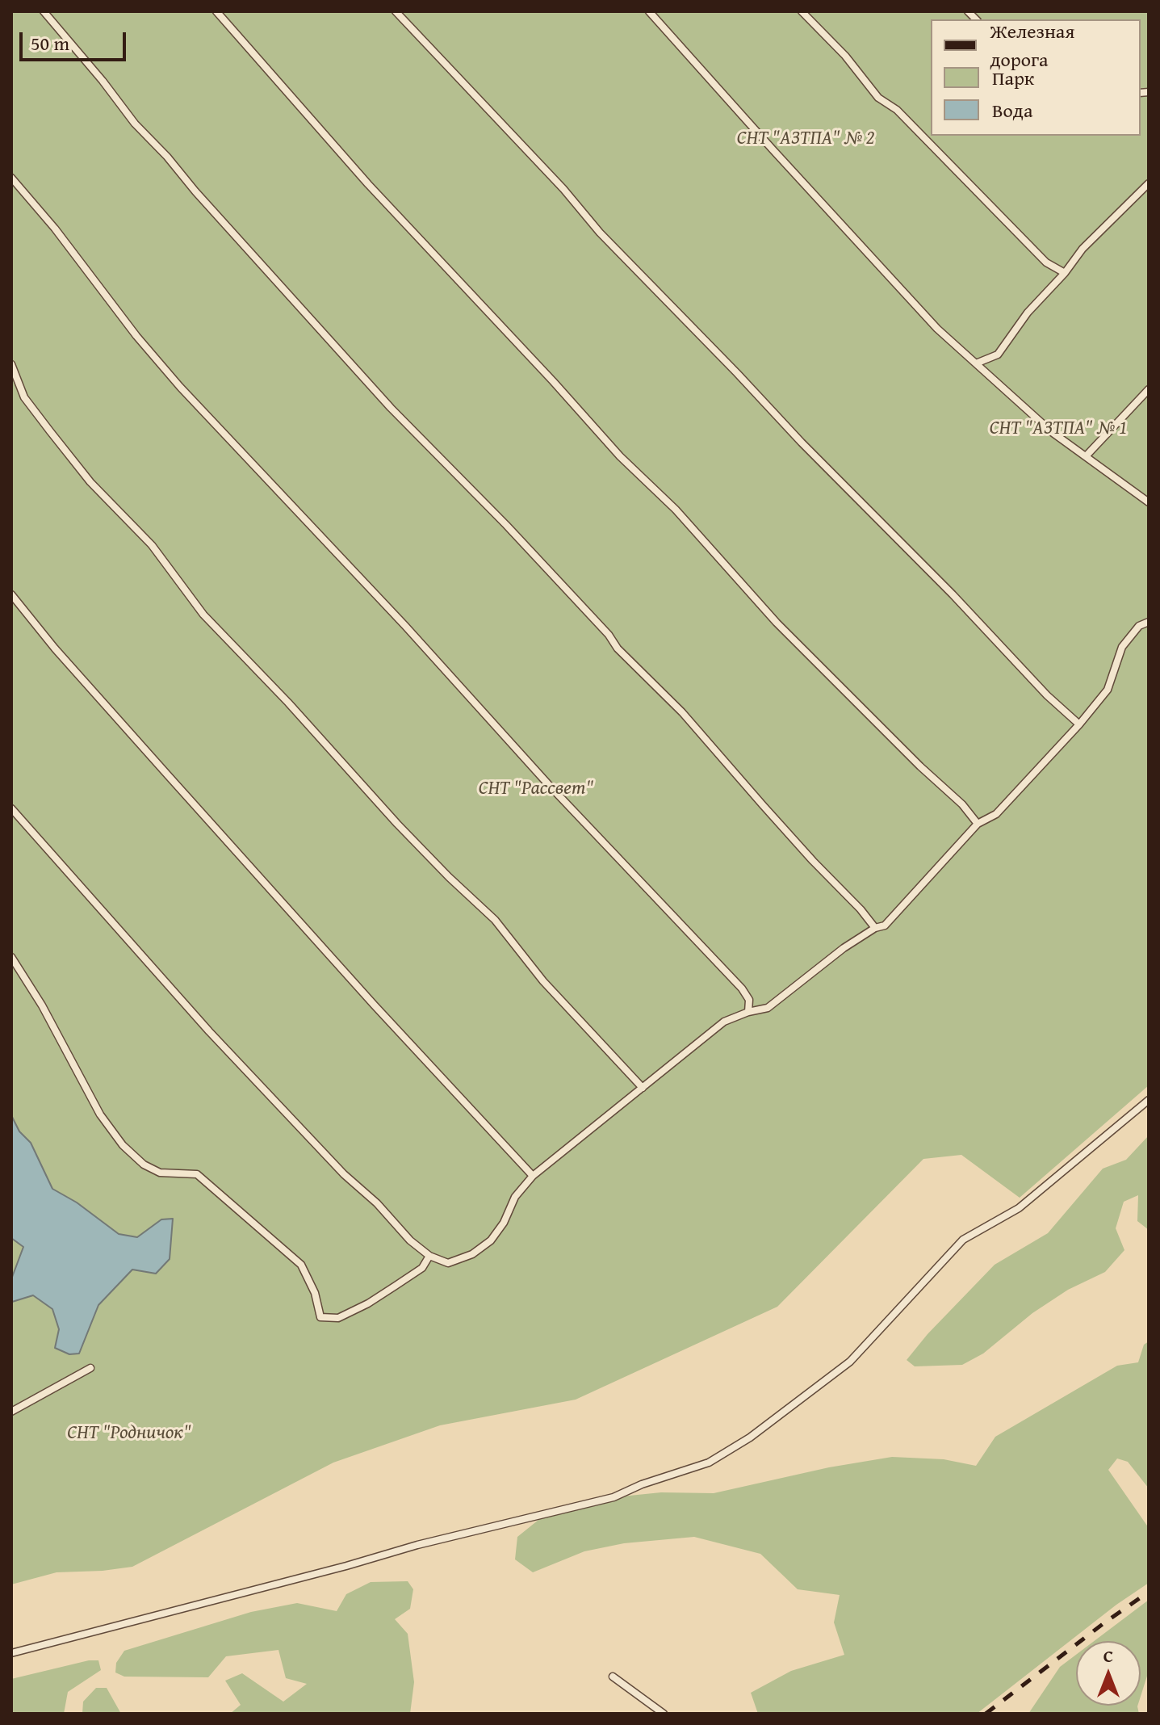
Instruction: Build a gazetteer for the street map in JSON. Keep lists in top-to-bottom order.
{
  "parks": [
    "СНТ \"АЗТПА\" № 2",
    "СНТ \"АЗТПА\" № 1",
    "СНТ \"Рассвет\"",
    "СНТ \"Родничок\""
  ],
  "legend": ["Железная дорога", "Парк", "Вода"],
  "scale_bar": "50 m",
  "north": "top"
}
